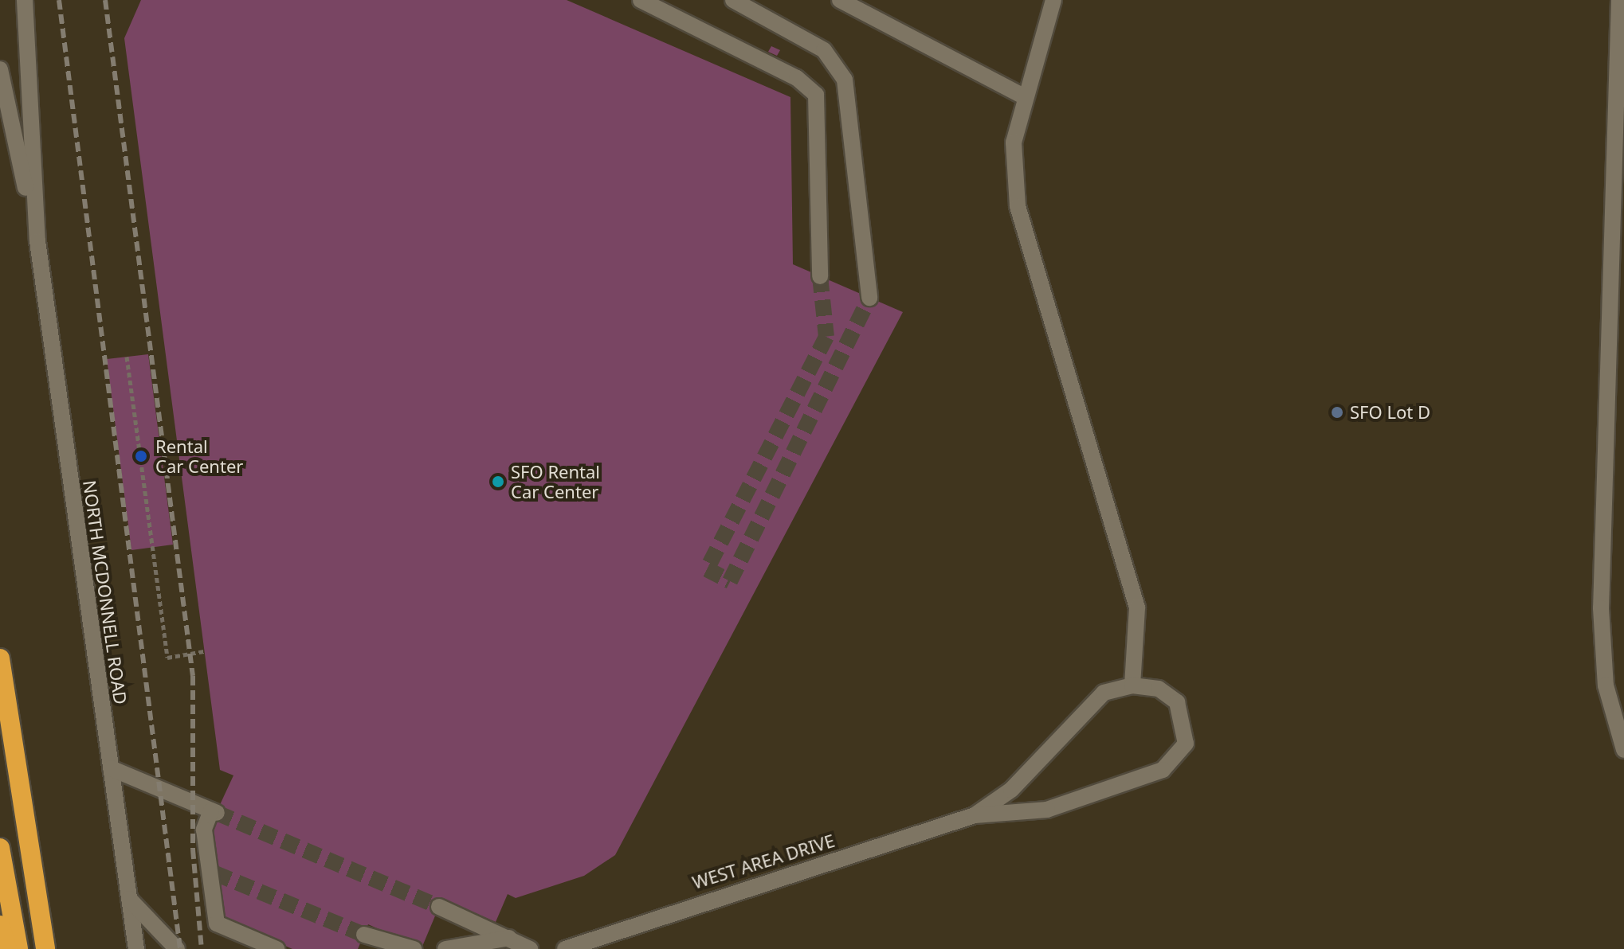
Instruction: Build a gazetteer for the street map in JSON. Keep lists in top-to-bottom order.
{
  "streets": {
    "street": ["NORTH MCDONNELL ROAD", "WEST AREA DRIVE"]
  },
  "places": ["SFO Lot D", "Rental Car Center", "SFO Rental Car Center"]
}
